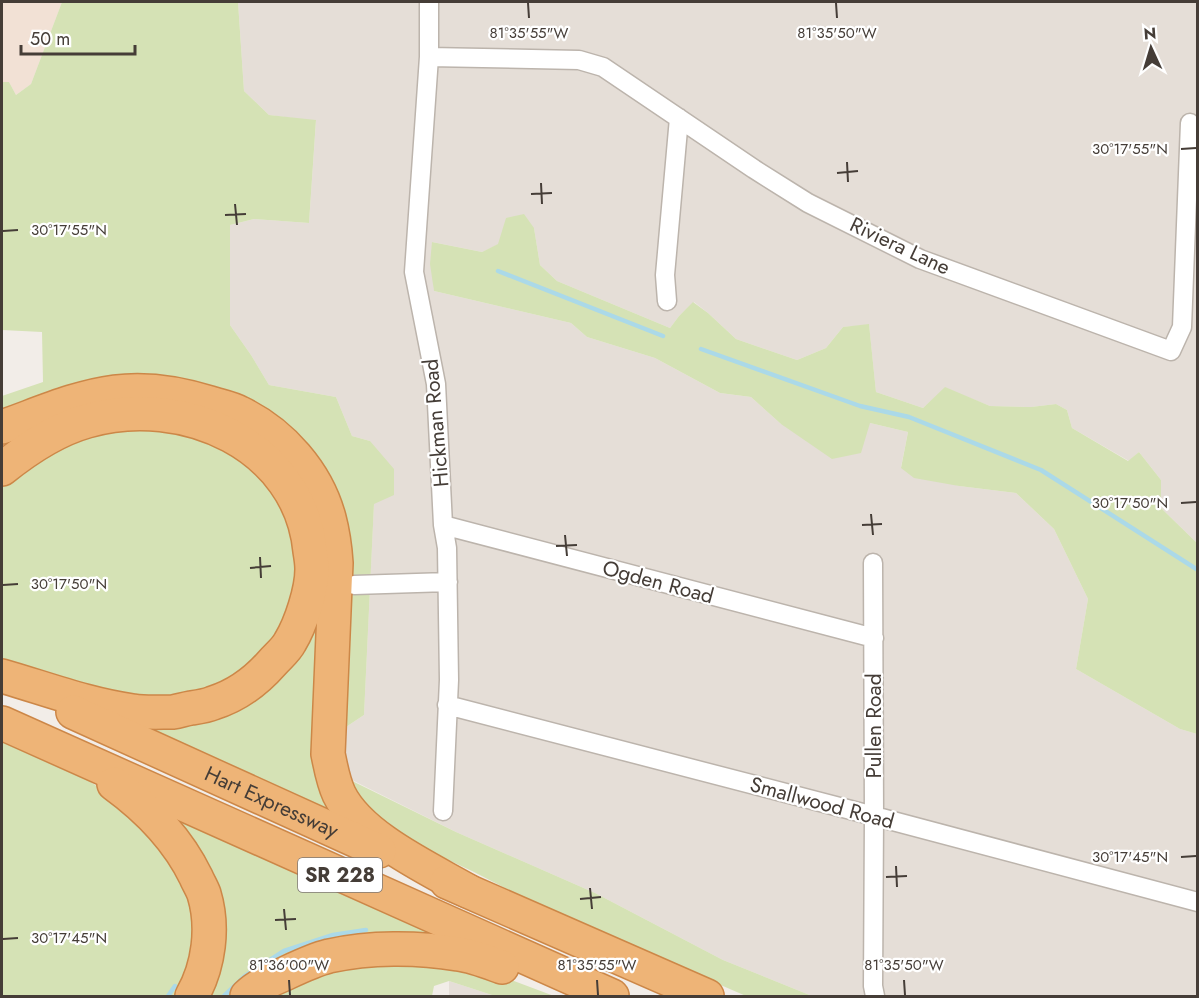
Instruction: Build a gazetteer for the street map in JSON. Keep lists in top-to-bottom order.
{
  "streets": {
    "highway": ["Hart Expressway", "SR 228"],
    "street": [
      "Riviera Lane",
      "Hickman Road",
      "Ogden Road",
      "Pullen Road",
      "Smallwood Road"
    ]
  },
  "crossings": [
    ["Riviera Lane", "Hickman Road"],
    ["Hickman Road", "Ogden Road"],
    ["Hickman Road", "Smallwood Road"],
    ["Ogden Road", "Pullen Road"],
    ["Pullen Road", "Smallwood Road"]
  ],
  "scale_bar": "50 m",
  "north": "top",
  "coordinates": [
    "81°35'55\"W",
    "81°35'50\"W",
    "30°17'55\"N",
    "30°17'50\"N",
    "30°17'45\"N",
    "81°36'00\"W"
  ]
}
